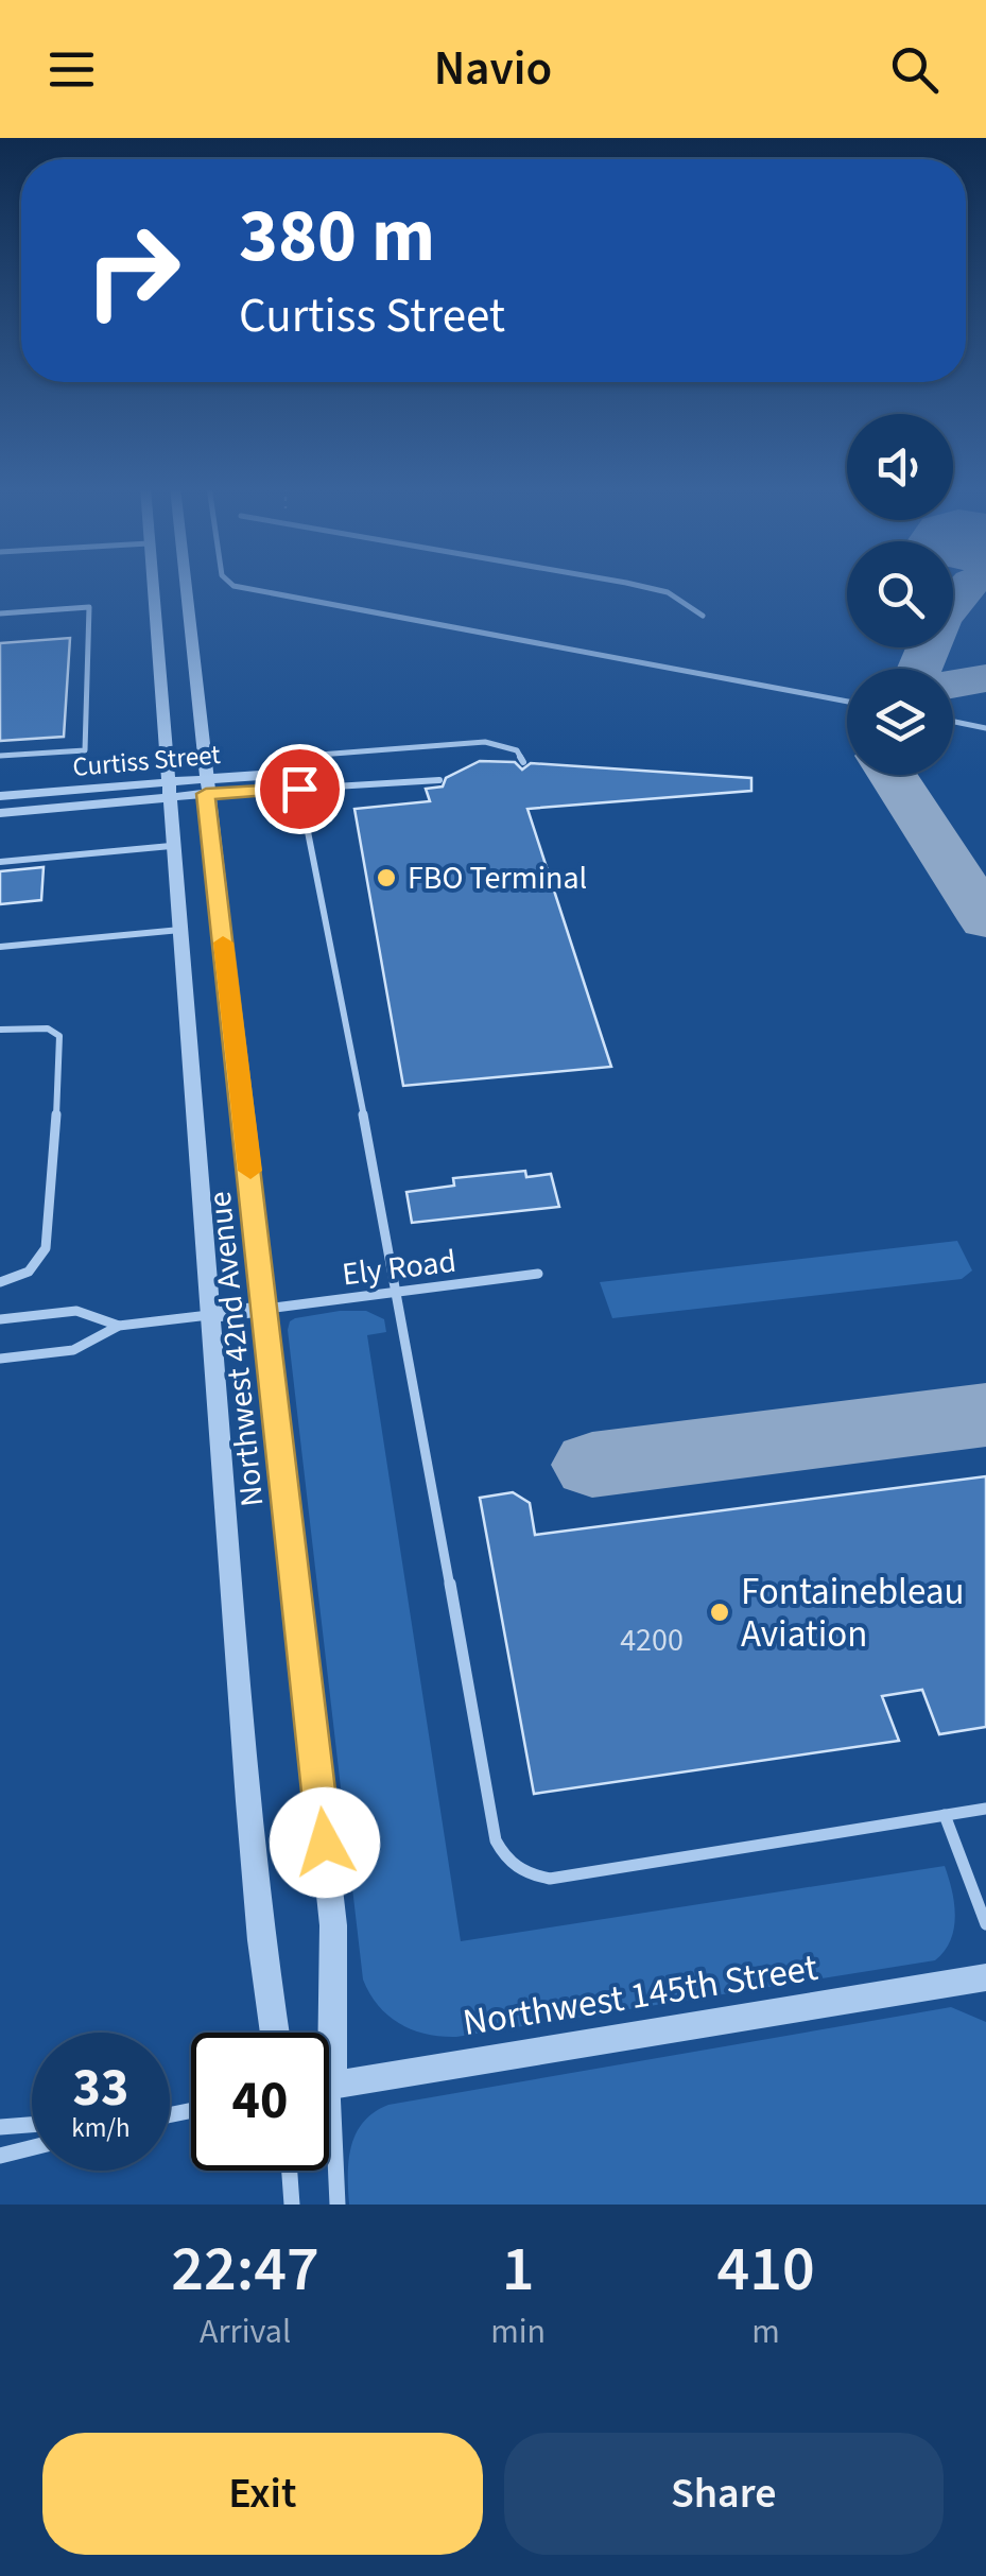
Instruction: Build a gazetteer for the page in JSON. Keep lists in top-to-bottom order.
{
  "streets": {
    "street": ["Curtiss Street", "Northwest 42nd Avenue", "Northwest 145th Street"],
    "lane": ["Ely Road"]
  },
  "crossings": [
    ["Curtiss Street", "Northwest 42nd Avenue"],
    ["Ely Road", "Northwest 42nd Avenue"]
  ],
  "places": ["FBO Terminal", "Fontainebleau Aviation"],
  "house_numbers": ["4200"],
  "page": {
    "header": "Navio",
    "turn": ["380 m", "Curtiss Street"],
    "speed": "33 km/h",
    "limit": "40",
    "eta": [
      "22:47",
      "Arrival",
      "1",
      "min",
      "410",
      "m"
    ],
    "buttons": ["Exit", "Share"]
  }
}
